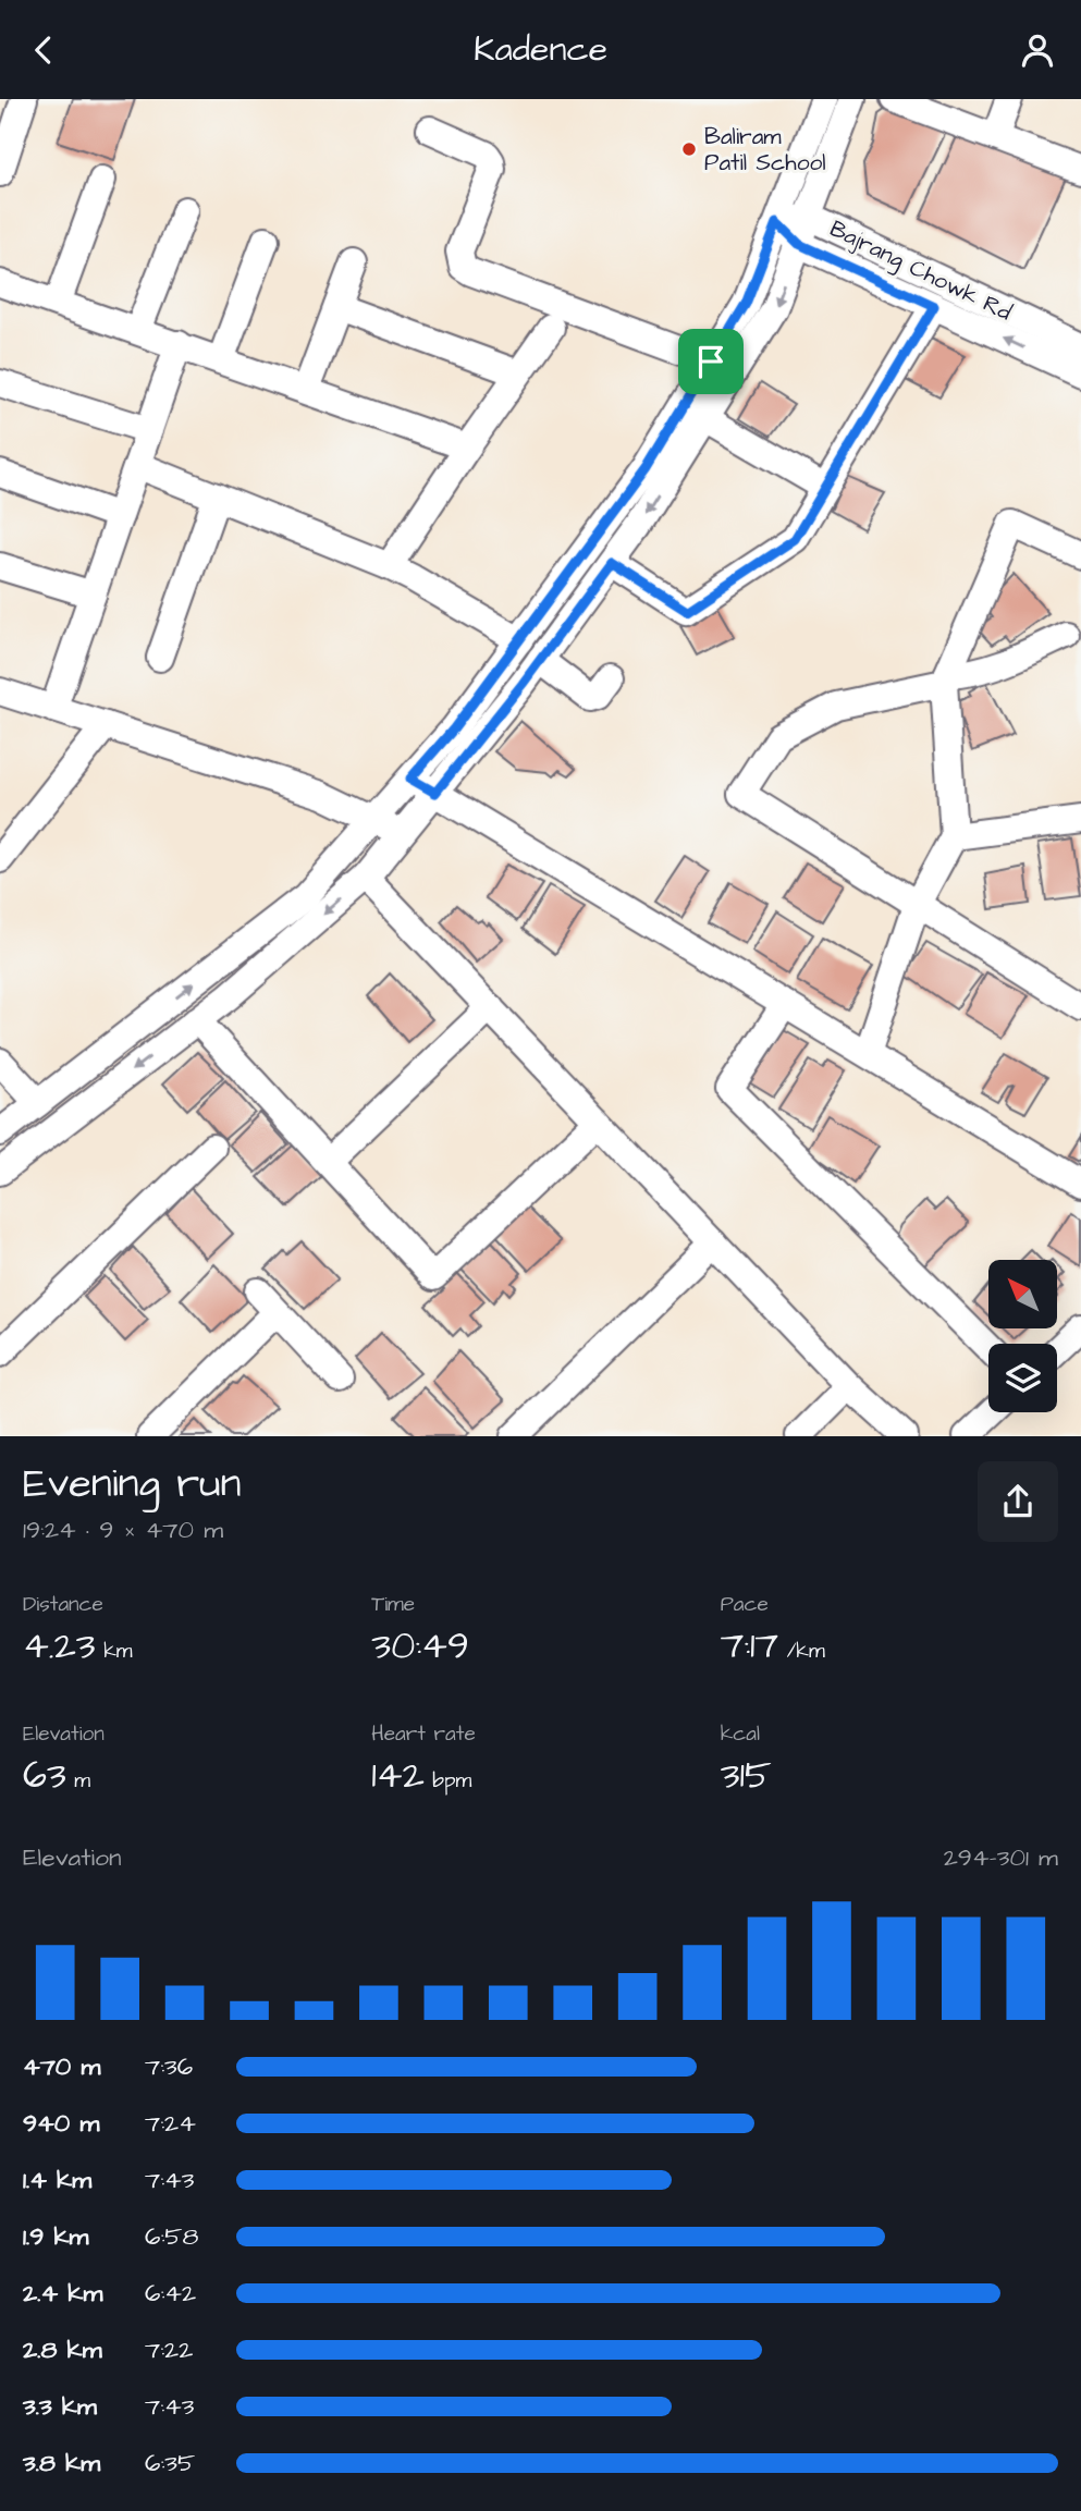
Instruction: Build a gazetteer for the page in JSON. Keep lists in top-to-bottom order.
{
  "streets": {
    "street": ["Bajrang Chowk Rd"]
  },
  "places": ["Baliram Patil School"],
  "north": "top left",
  "page": {
    "header": "Kadence",
    "heading": ["Evening run", "19:24 · 9 × 470 m"],
    "stats": [
      ["Distance", "4.23 km"],
      ["Time", "30:49"],
      ["Pace", "7:17 /km"],
      ["Elevation", "63 m"],
      ["Heart rate", "142 bpm"],
      ["kcal", "315"]
    ],
    "chart": ["Elevation", "294–301 m"],
    "list": [
      {
        "name": "470 m",
        "note": "7:36"
      },
      {
        "name": "940 m",
        "note": "7:24"
      },
      {
        "name": "1.4 km",
        "note": "7:43"
      },
      {
        "name": "1.9 km",
        "note": "6:58"
      },
      {
        "name": "2.4 km",
        "note": "6:42"
      },
      {
        "name": "2.8 km",
        "note": "7:22"
      },
      {
        "name": "3.3 km",
        "note": "7:43"
      },
      {
        "name": "3.8 km",
        "note": "6:35"
      }
    ]
  }
}
